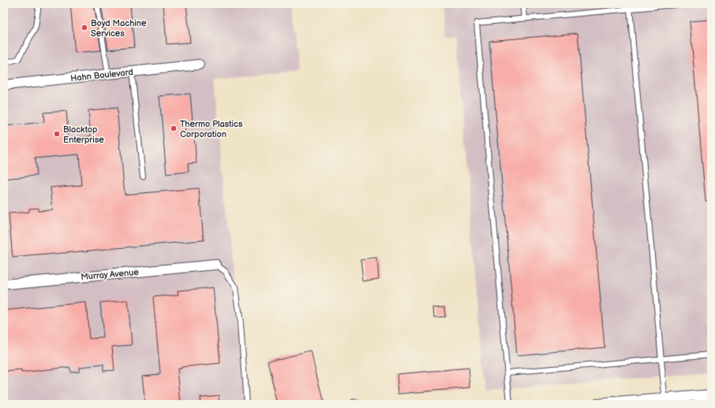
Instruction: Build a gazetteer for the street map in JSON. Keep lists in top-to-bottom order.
{
  "streets": {
    "street": ["Hahn Boulevard", "Murray Avenue"]
  },
  "places": ["Boyd Machine Services", "Thermo Plastics Corporation", "Blacktop Enterprise"]
}
